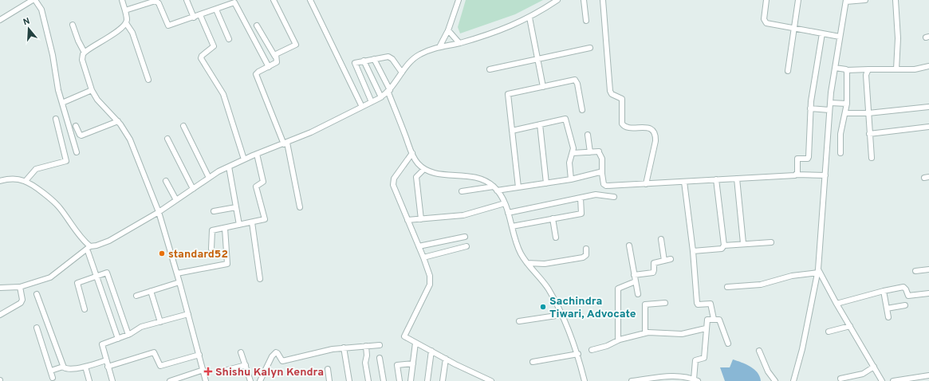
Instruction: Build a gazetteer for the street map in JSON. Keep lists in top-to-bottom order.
{
  "places": {
    "other": ["standard52", "Sachindra Tiwari, Advocate"],
    "health": ["Shishu Kalyn Kendra"]
  },
  "north": "top"
}
